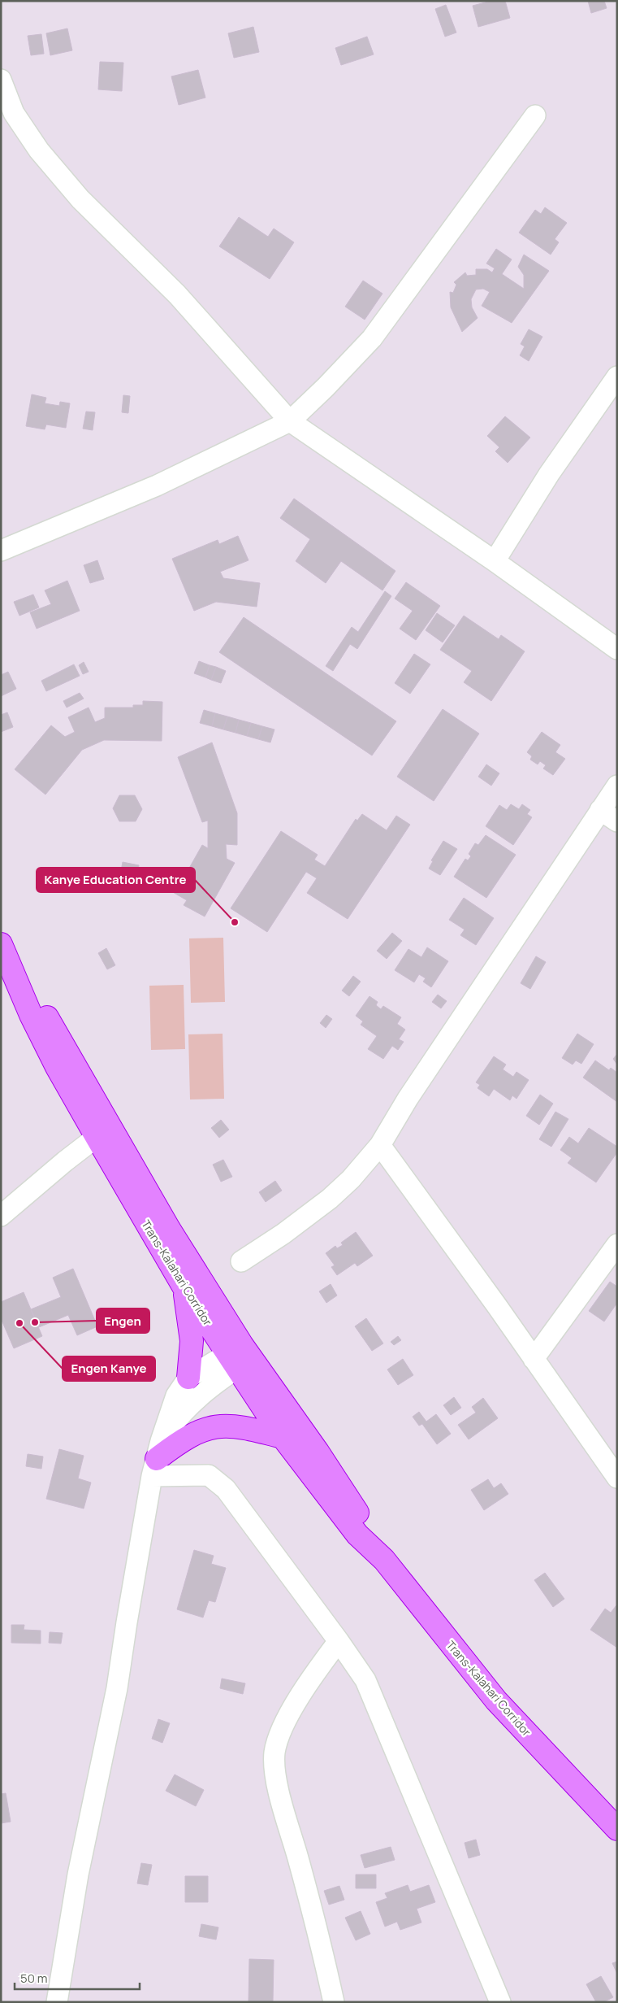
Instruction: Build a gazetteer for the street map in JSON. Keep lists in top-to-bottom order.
{
  "streets": {
    "highway": ["Trans-Kalahari Corridor"]
  },
  "places": ["Kanye Education Centre", "Engen", "Engen Kanye"],
  "scale_bar": "50 m"
}
